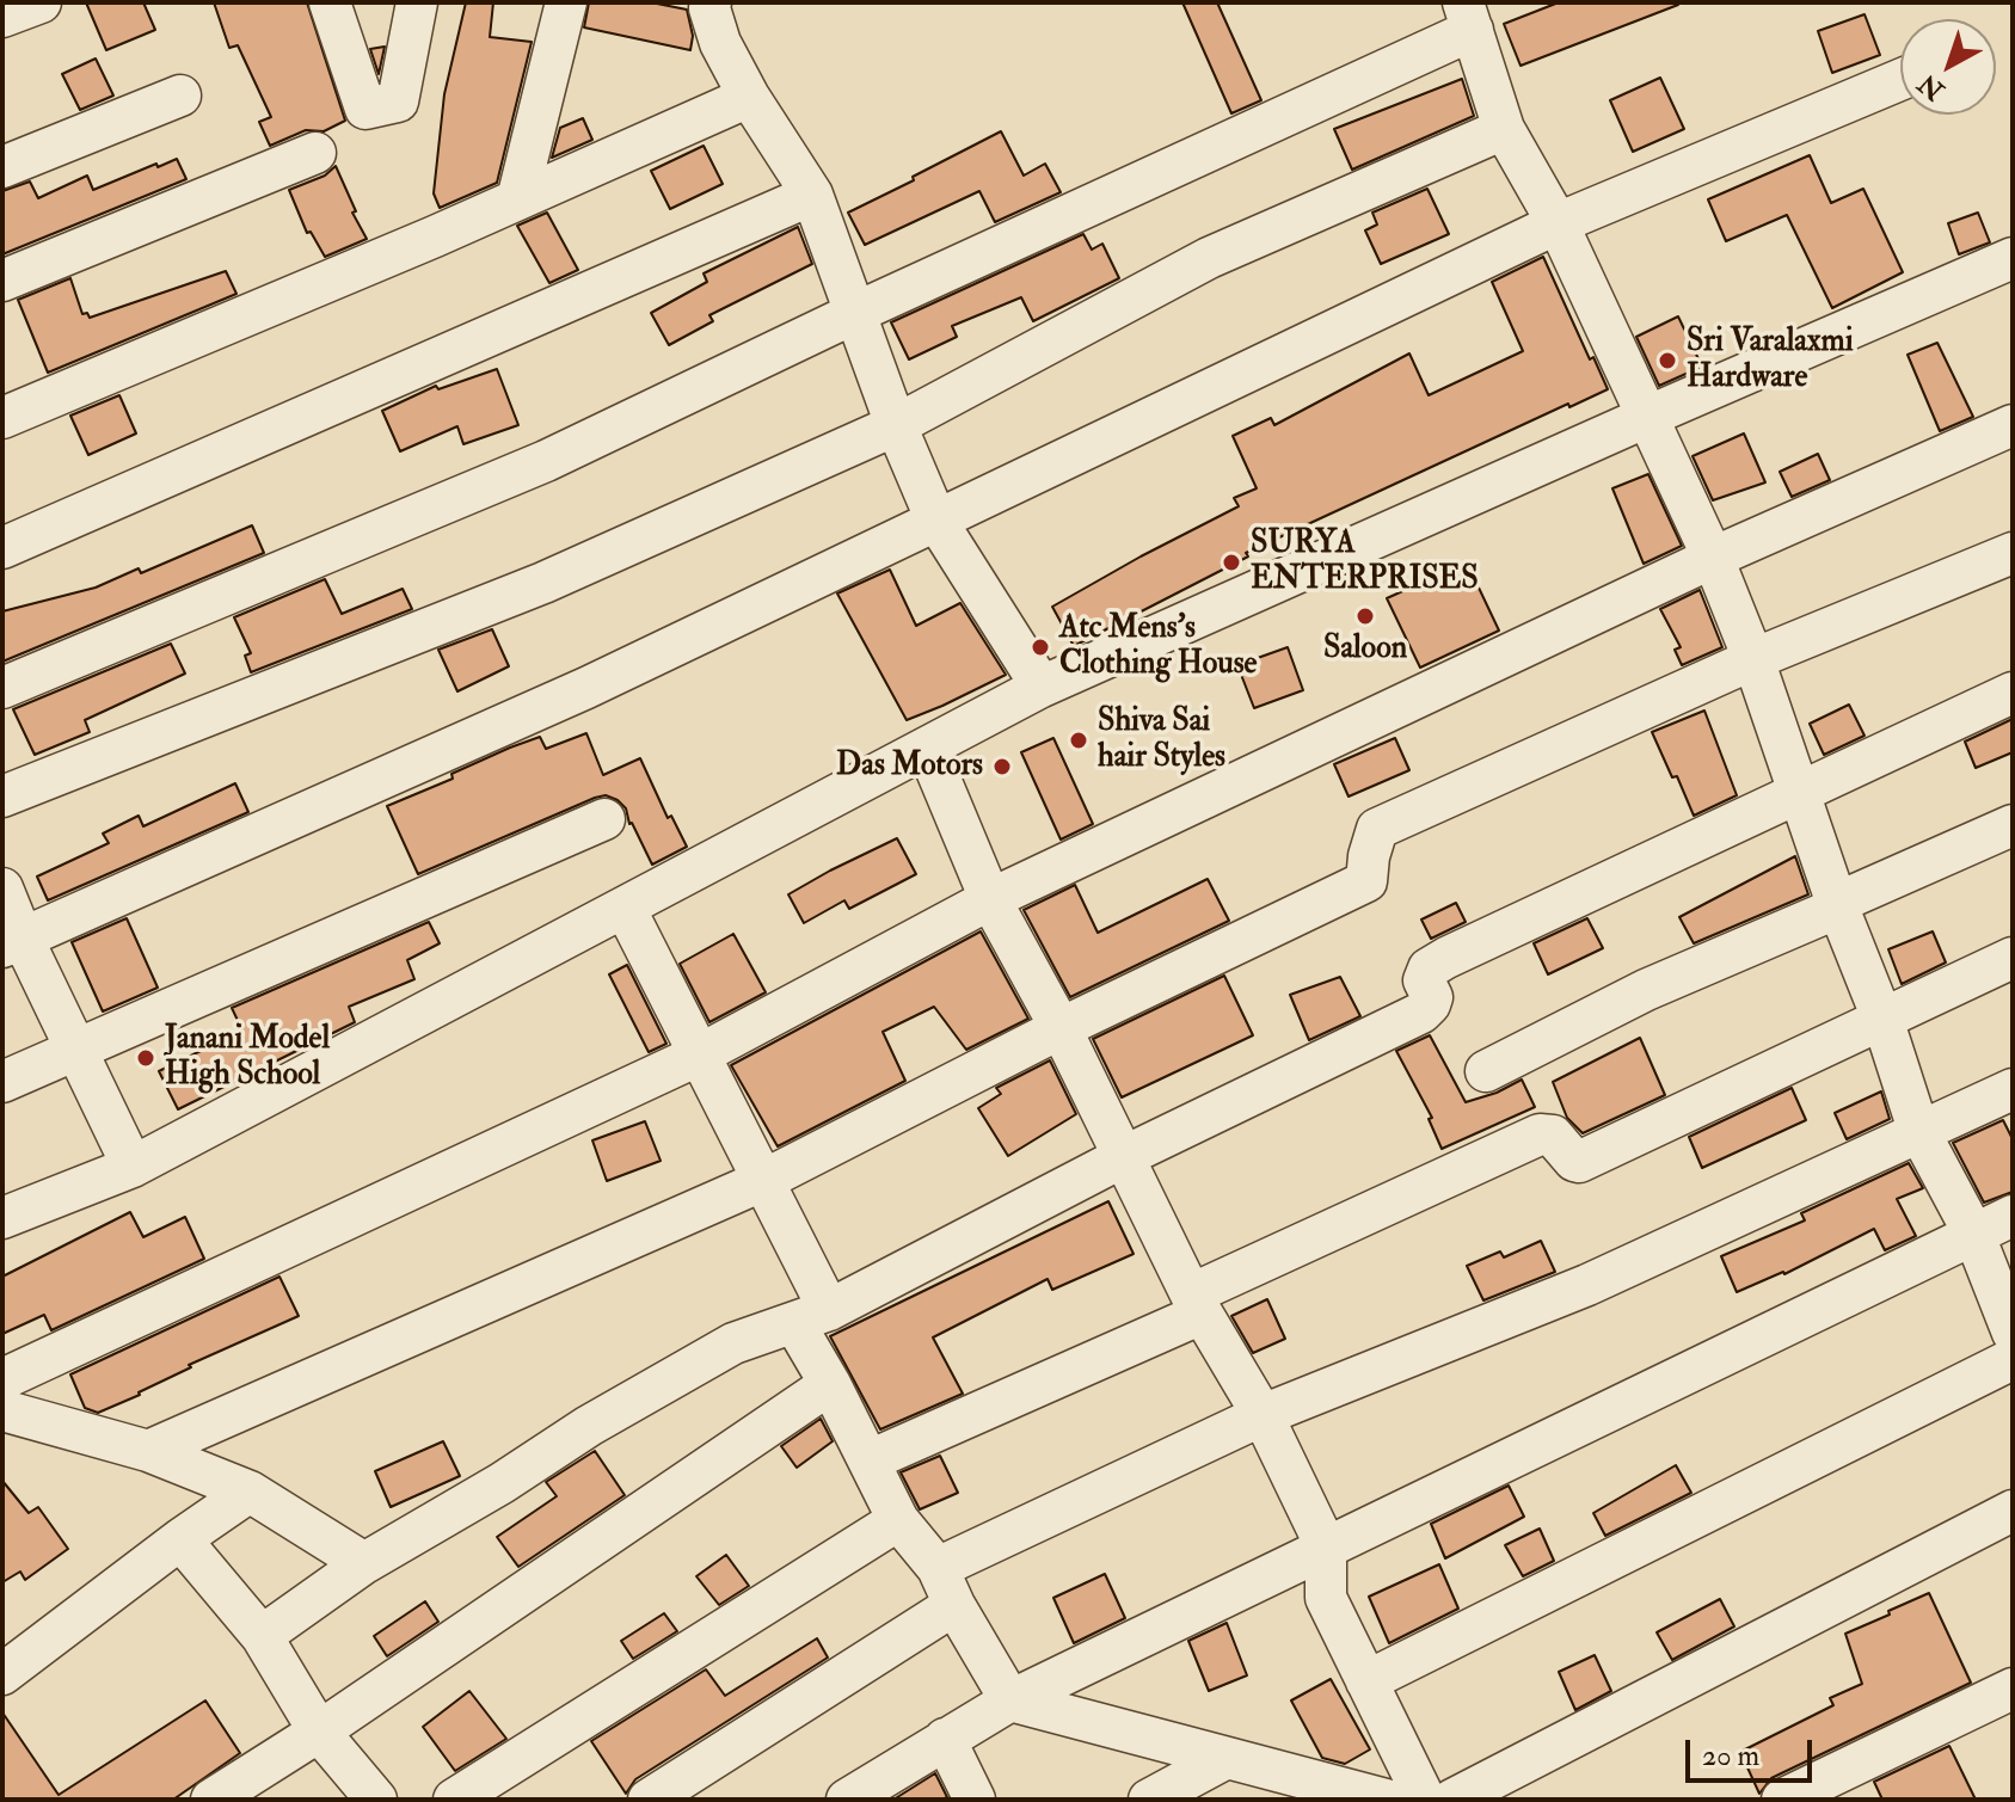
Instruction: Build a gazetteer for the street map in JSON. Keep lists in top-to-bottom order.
{
  "places": [
    "Sri Varalaxmi Hardware",
    "SURYA ENTERPRISES",
    "Saloon",
    "Atc Mens's Clothing House",
    "Shiva Sai hair Styles",
    "Das Motors",
    "Janani Model High School"
  ],
  "scale_bar": "20 m",
  "north": "bottom left"
}
